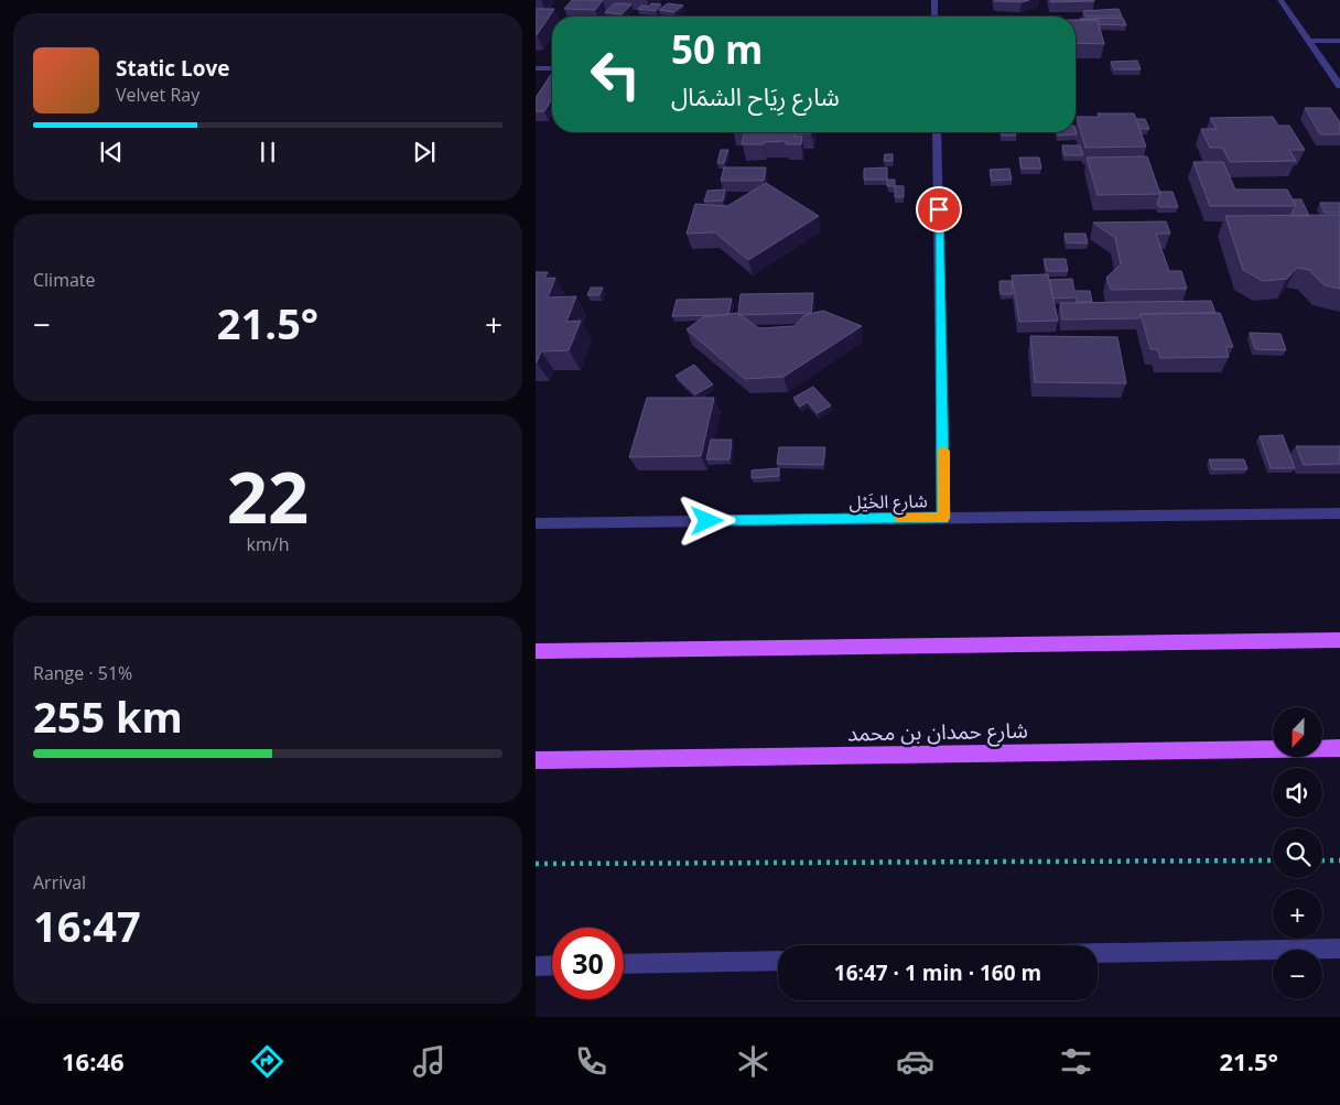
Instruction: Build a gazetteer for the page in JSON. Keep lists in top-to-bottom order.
{
  "streets": {
    "main road": ["شارع حمدان بن محمد"],
    "street": ["شارع الخَيْل"]
  },
  "north": "bottom",
  "page": {
    "turn": ["50 m", "شارع رِيَاح الشمَال"],
    "song": ["Static Love", "Velvet Ray"],
    "tile": [
      "Climate",
      ["22", "km/h"],
      ["Range · 51%", "255 km"],
      ["Arrival", "16:47"]
    ],
    "heat": ["−", "21.5°", "+"],
    "map_buttons": ["+", "−"],
    "limit": "30",
    "trip": "16:47 · 1 min · 160 m",
    "tabs": ["16:46", "21.5°"]
  }
}
